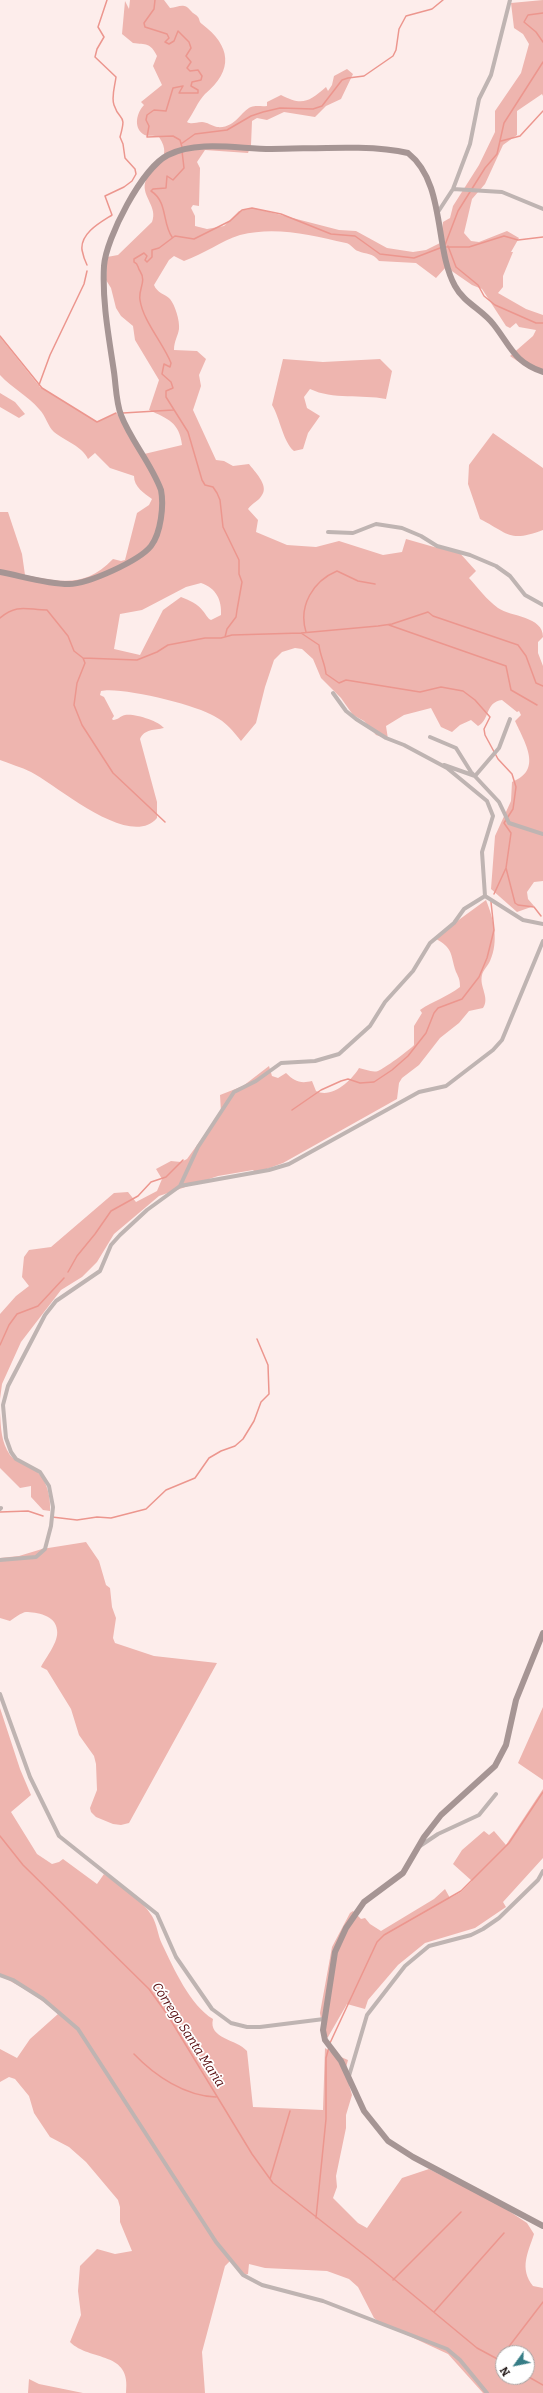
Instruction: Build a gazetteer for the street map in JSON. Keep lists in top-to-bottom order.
{
  "water": ["Córrego Santa Maria"],
  "north": "bottom left"
}
